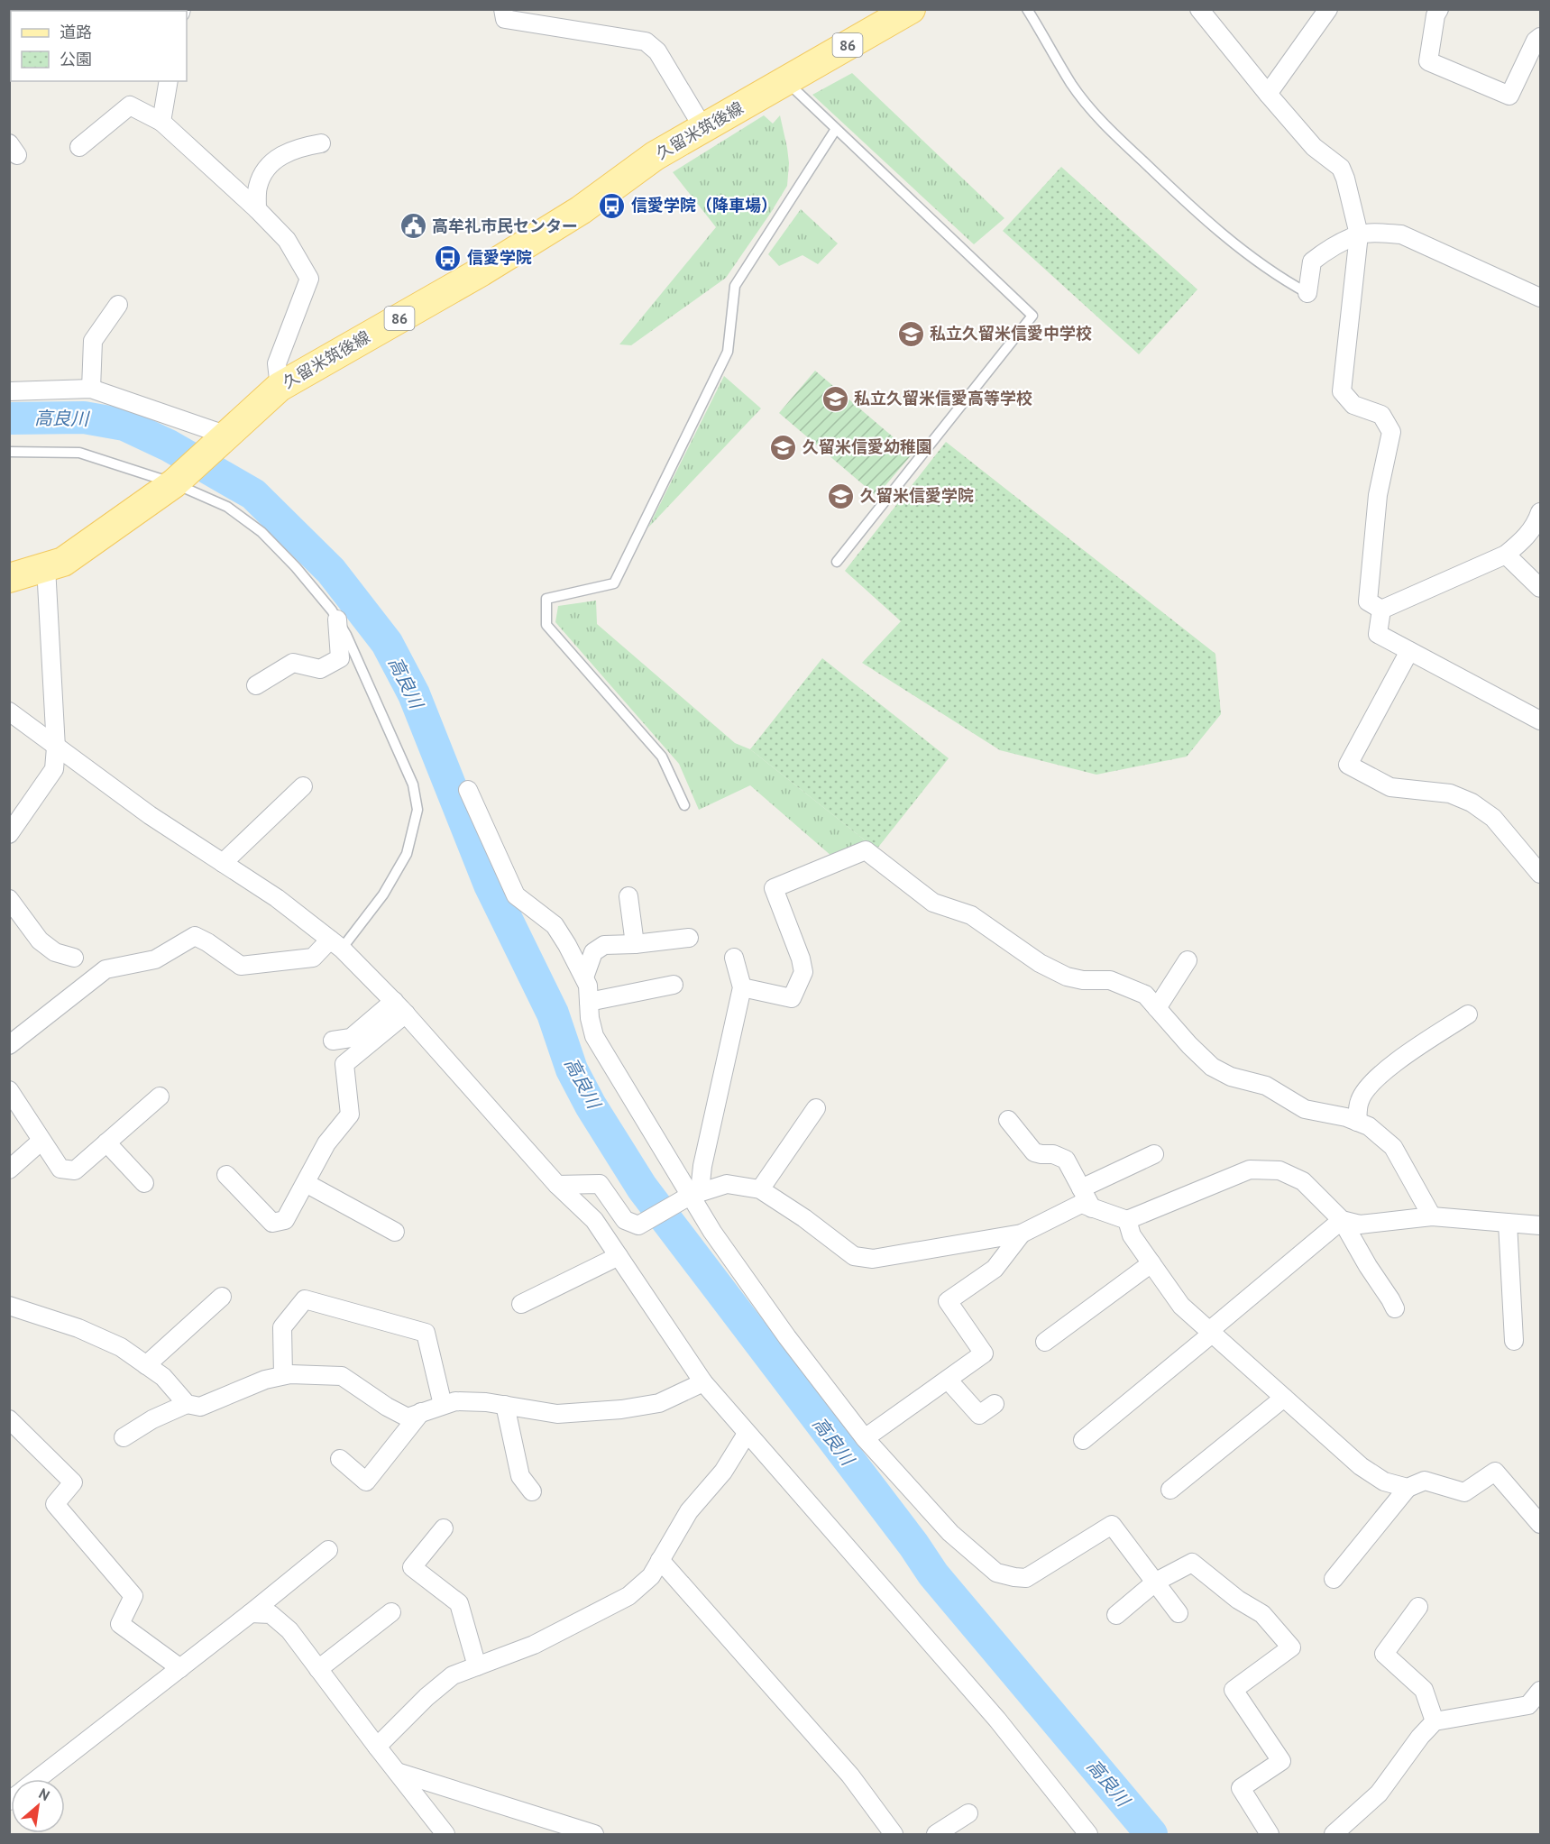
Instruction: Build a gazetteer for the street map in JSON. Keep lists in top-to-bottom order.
{
  "streets": {
    "main road": ["86", "久留米筑後線"]
  },
  "water": ["高良川"],
  "places": {
    "bus stop": ["信愛学院（降車場）", "信愛学院"],
    "public building": ["高牟礼市民センター"],
    "school or university": [
      "私立久留米信愛中学校",
      "私立久留米信愛高等学校",
      "久留米信愛幼稚園",
      "久留米信愛学院"
    ]
  },
  "legend": ["道路", "公園"],
  "north": "top right"
}
